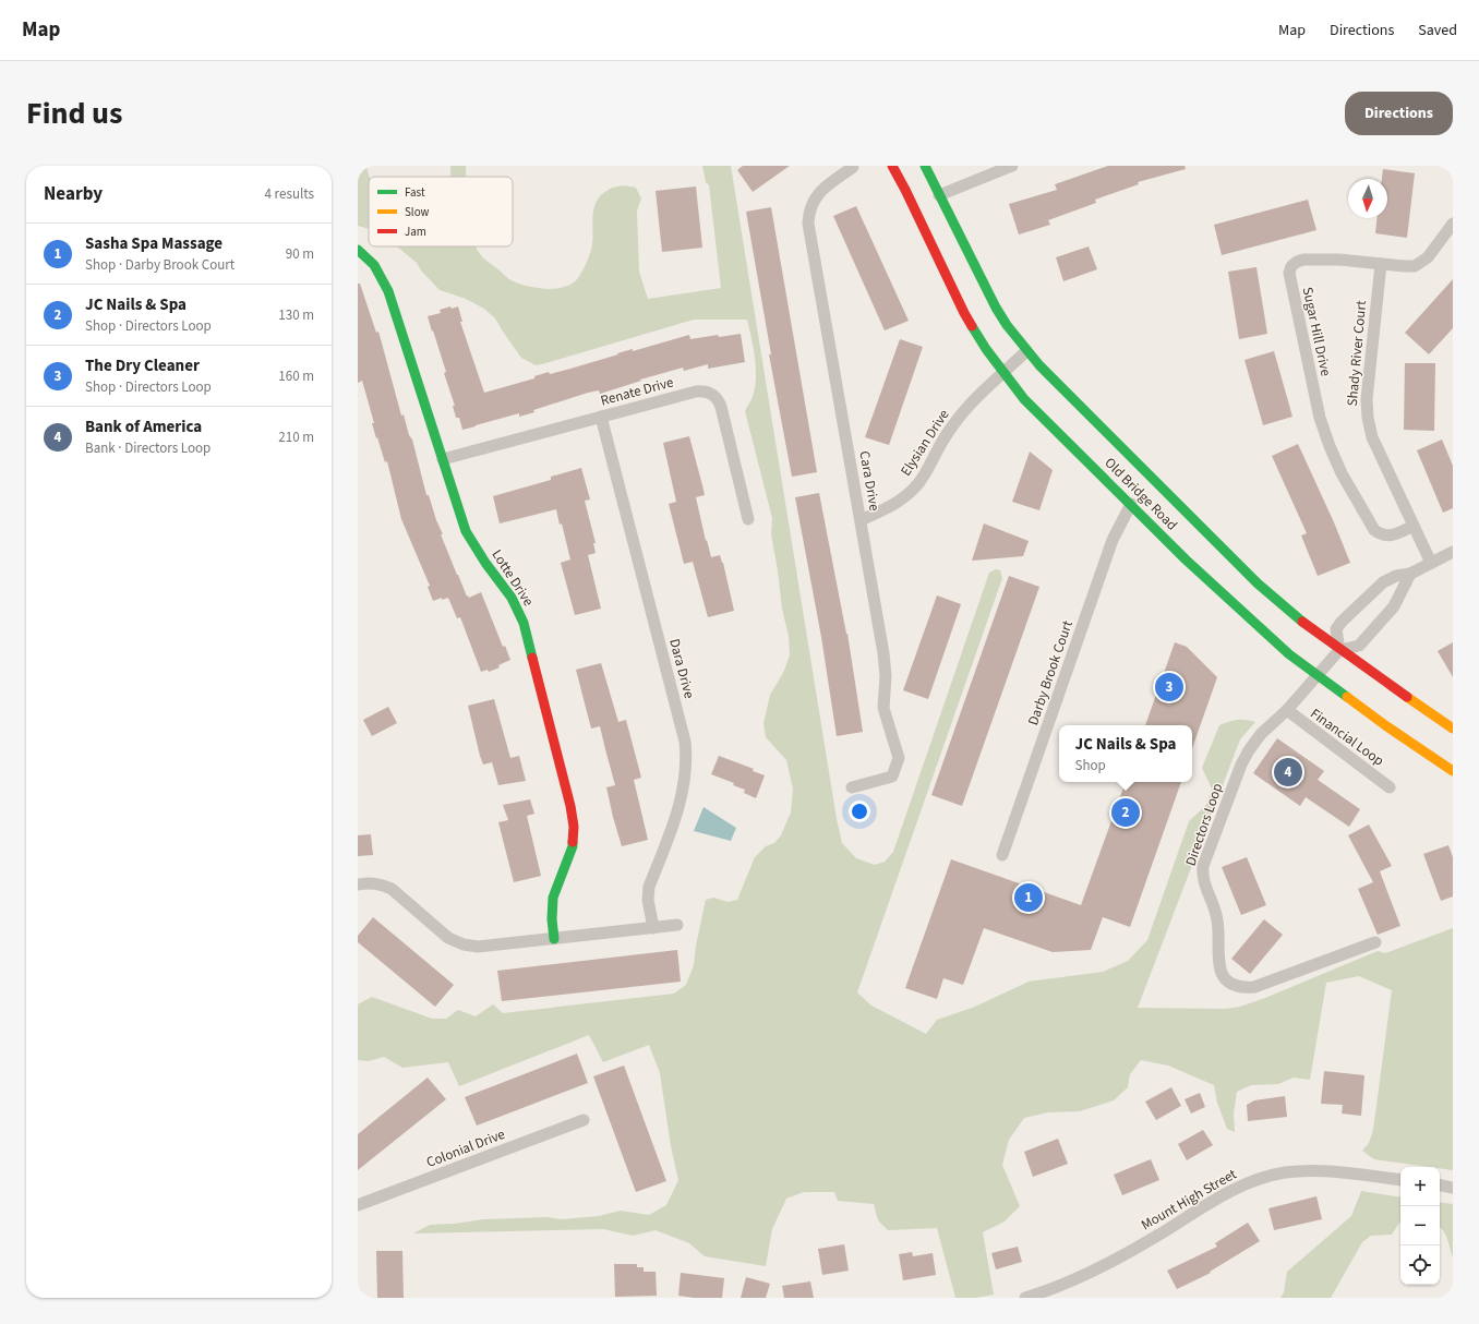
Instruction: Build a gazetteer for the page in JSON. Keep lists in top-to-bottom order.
{
  "streets": {
    "main road": ["Old Bridge Road", "Lotte Drive"],
    "street": [
      "Sugar Hill Drive",
      "Shady River Court",
      "Renate Drive",
      "Elysian Drive",
      "Cara Drive",
      "Dara Drive",
      "Darby Brook Court",
      "Financial Loop",
      "Directors Loop",
      "Colonial Drive",
      "Mount High Street"
    ]
  },
  "crossings": [
    ["Sugar Hill Drive", "Shady River Court"],
    ["Renate Drive", "Lotte Drive"],
    ["Renate Drive", "Dara Drive"],
    ["Elysian Drive", "Cara Drive"],
    ["Elysian Drive", "Old Bridge Road"],
    ["Old Bridge Road", "Darby Brook Court"],
    ["Old Bridge Road", "Directors Loop"],
    ["Financial Loop", "Directors Loop"]
  ],
  "legend": ["Fast", "Slow", "Jam"],
  "north": "bottom",
  "page": {
    "header": "Map",
    "nav": ["Map", "Directions", "Saved"],
    "title": "Find us",
    "buttons": "Directions",
    "heading": ["Nearby", "4 results"],
    "list": [
      {
        "mark": "1",
        "name": "Sasha Spa Massage",
        "note": "Shop · Darby Brook Court",
        "value": "90 m"
      },
      {
        "mark": "2",
        "name": "JC Nails & Spa",
        "note": "Shop · Directors Loop",
        "value": "130 m"
      },
      {
        "mark": "3",
        "name": "The Dry Cleaner",
        "note": "Shop · Directors Loop",
        "value": "160 m"
      },
      {
        "mark": "4",
        "name": "Bank of America",
        "note": "Bank · Directors Loop",
        "value": "210 m"
      }
    ],
    "pins": [
      "3",
      "4",
      "2",
      "1"
    ],
    "popup": ["JC Nails & Spa", "Shop"],
    "map_buttons": ["+", "−"]
  }
}
